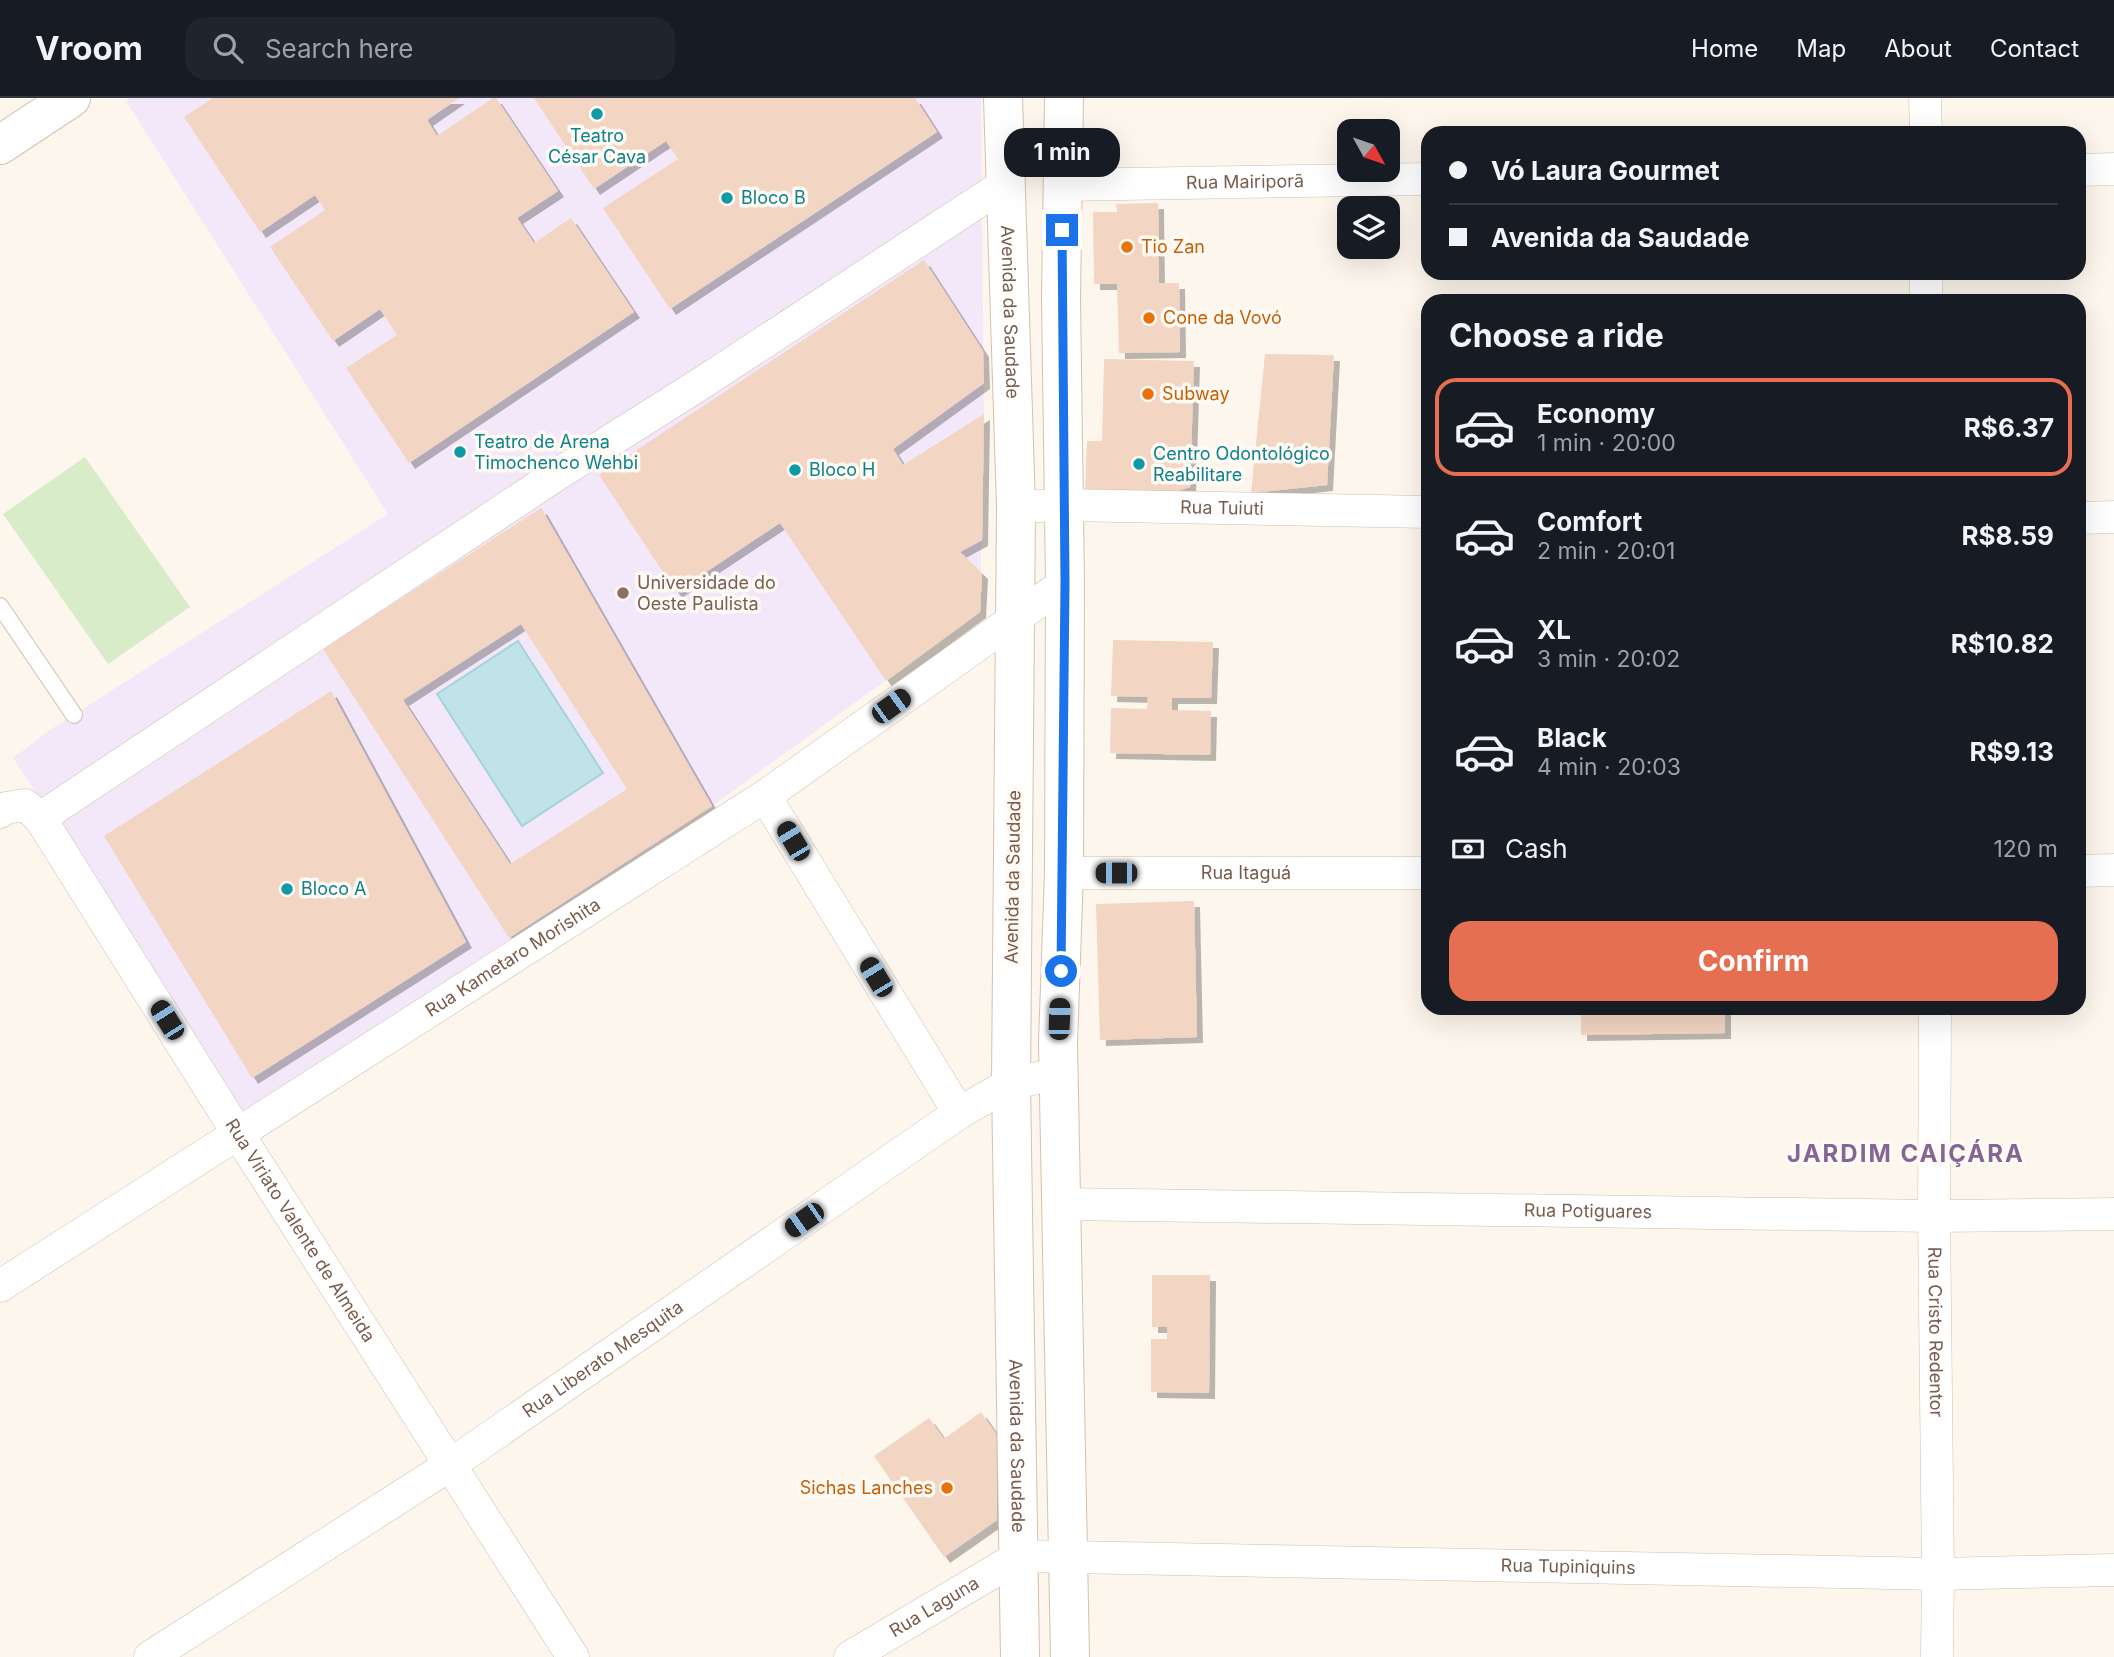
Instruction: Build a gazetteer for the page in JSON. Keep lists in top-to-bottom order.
{
  "streets": {
    "street": [
      "Rua Mairiporã",
      "Avenida da Saudade",
      "Rua Tuiuti",
      "Rua Itaguá",
      "Rua Kametaro Morishita",
      "Rua Potiguares",
      "Rua Viriato Valente de Almeida",
      "Rua Cristo Redentor",
      "Rua Liberato Mesquita",
      "Rua Tupiniquins",
      "Rua Laguna"
    ]
  },
  "crossings": [
    ["Avenida da Saudade", "Rua Tuiuti"],
    ["Avenida da Saudade", "Rua Kametaro Morishita"],
    ["Avenida da Saudade", "Rua Liberato Mesquita"],
    ["Avenida da Saudade", "Rua Tupiniquins"],
    ["Avenida da Saudade", "Rua Laguna"],
    ["Rua Kametaro Morishita", "Rua Viriato Valente de Almeida"],
    ["Rua Potiguares", "Rua Cristo Redentor"],
    ["Rua Viriato Valente de Almeida", "Rua Liberato Mesquita"],
    ["Rua Cristo Redentor", "Rua Tupiniquins"],
    ["Rua Tupiniquins", "Rua Laguna"]
  ],
  "districts": ["JARDIM CAIÇÁRA"],
  "places": [
    "Teatro César Cava",
    "Bloco B",
    "Tio Zan",
    "Cone da Vovó",
    "Subway",
    "Teatro de Arena Timochenco Wehbi",
    "Centro Odontológico Reabilitare",
    "Bloco H",
    "Universidade do Oeste Paulista",
    "Bloco A",
    "Sichas Lanches"
  ],
  "north": "bottom right",
  "page": {
    "header": "Vroom",
    "search": "Search here",
    "nav": [
      "Home",
      "Map",
      "About",
      "Contact"
    ],
    "banner": ["Vó Laura Gourmet", "Avenida da Saudade"],
    "bubble": "1 min",
    "heading": "Choose a ride",
    "list": [
      {
        "name": "Economy",
        "note": "1 min · 20:00",
        "value": "R$6.37"
      },
      {
        "name": "Comfort",
        "note": "2 min · 20:01",
        "value": "R$8.59"
      },
      {
        "name": "XL",
        "note": "3 min · 20:02",
        "value": "R$10.82"
      },
      {
        "name": "Black",
        "note": "4 min · 20:03",
        "value": "R$9.13"
      }
    ],
    "pay": ["Cash", "120 m"],
    "buttons": "Confirm"
  }
}
